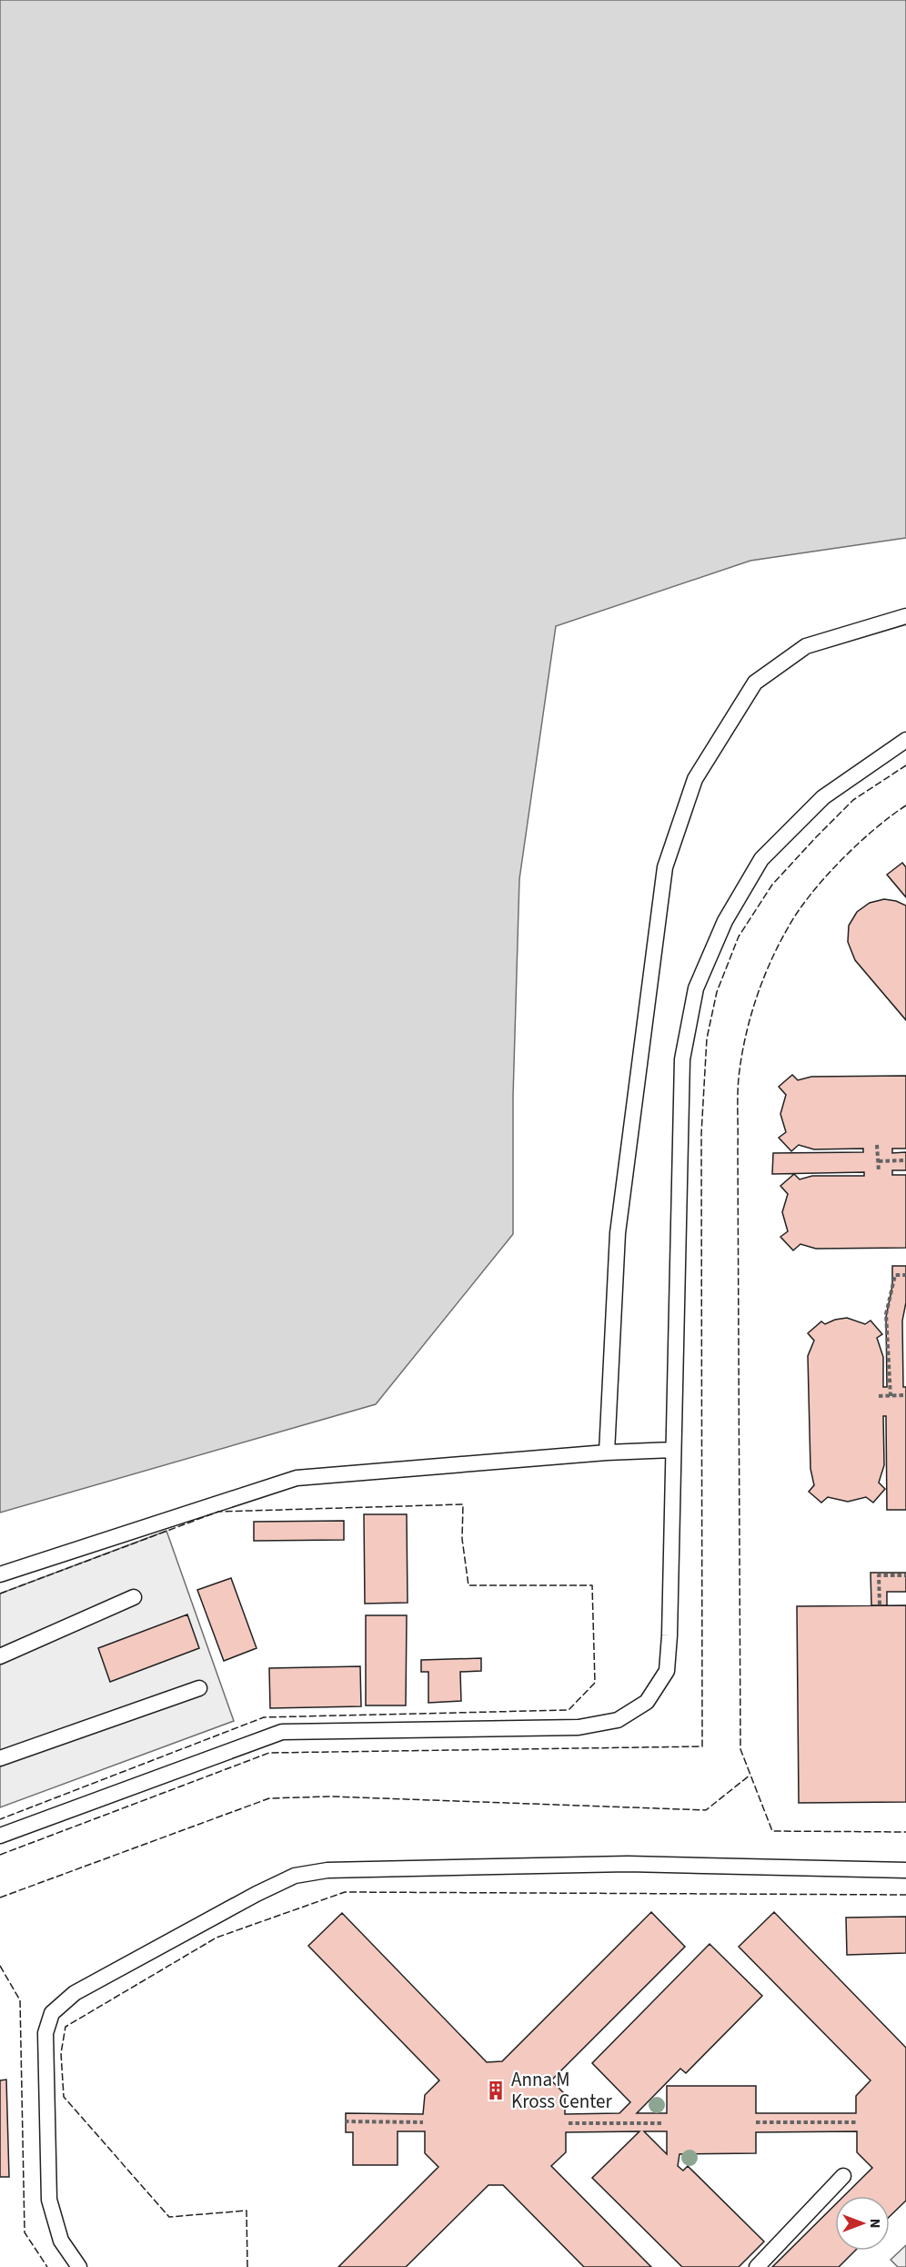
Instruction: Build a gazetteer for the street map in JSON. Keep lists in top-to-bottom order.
{
  "places": {
    "building": ["Anna M Kross Center"]
  },
  "north": "right"
}
